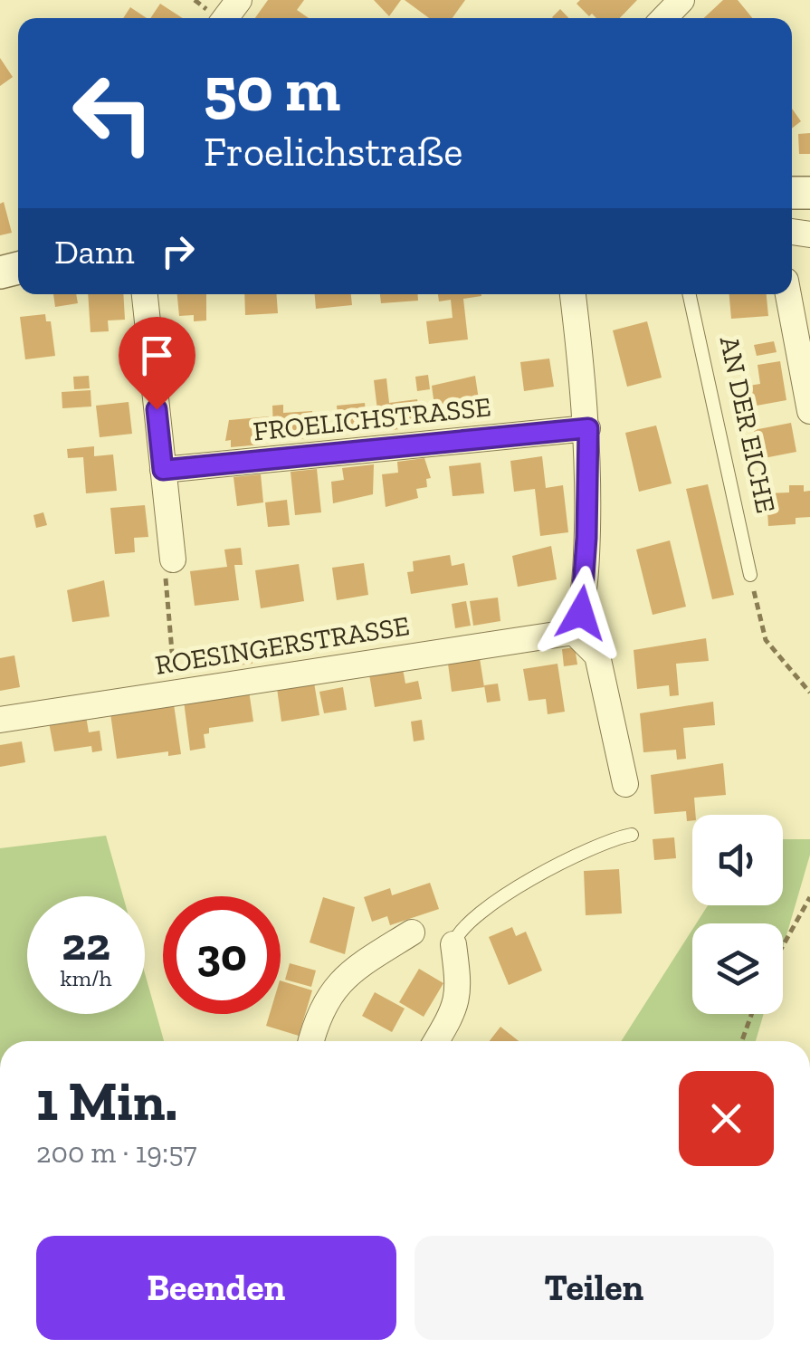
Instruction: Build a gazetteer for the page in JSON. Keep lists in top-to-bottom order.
{
  "streets": {
    "street": ["FROELICHSTRASSE", "ROESINGERSTRASSE"],
    "lane": ["AN DER EICHE"]
  },
  "page": {
    "turn": ["50 m", "Froelichstraße"],
    "then": "Dann",
    "speed": "22 km/h",
    "limit": "30",
    "heading": ["1 Min.", "200 m · 19:57"],
    "buttons": ["Beenden", "Teilen"]
  }
}
